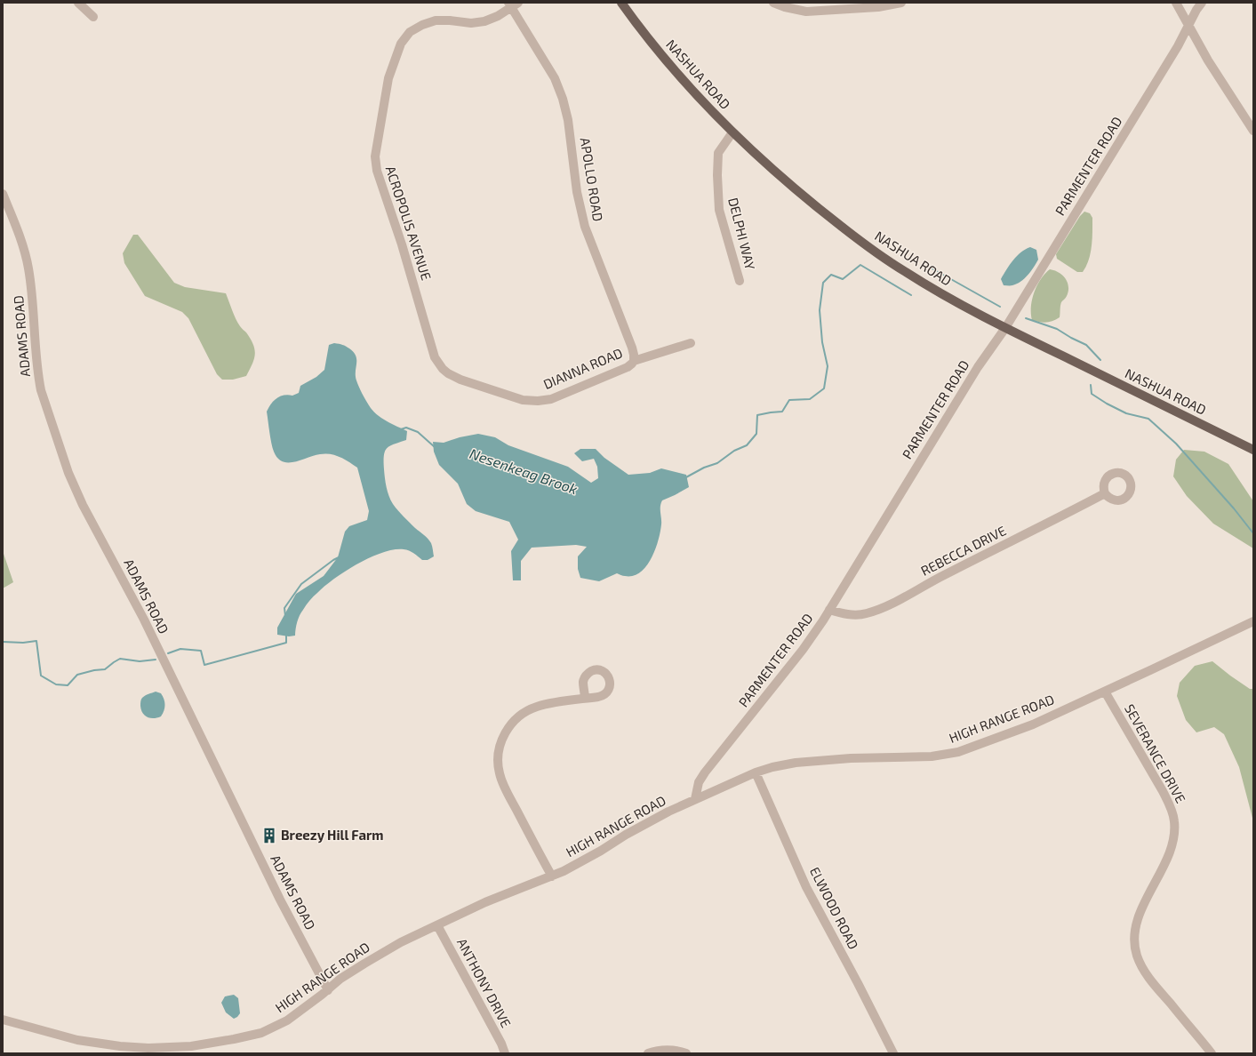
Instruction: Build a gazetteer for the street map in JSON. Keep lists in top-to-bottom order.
{
  "streets": {
    "main road": ["NASHUA ROAD"],
    "street": [
      "PARMENTER ROAD",
      "APOLLO ROAD",
      "ACROPOLIS AVENUE",
      "DELPHI WAY",
      "ADAMS ROAD",
      "DIANNA ROAD",
      "REBECCA DRIVE",
      "HIGH RANGE ROAD",
      "SEVERANCE DRIVE",
      "ELWOOD ROAD",
      "ANTHONY DRIVE"
    ]
  },
  "crossings": [
    ["NASHUA ROAD", "PARMENTER ROAD"],
    ["NASHUA ROAD", "DELPHI WAY"],
    ["PARMENTER ROAD", "REBECCA DRIVE"],
    ["PARMENTER ROAD", "HIGH RANGE ROAD"],
    ["APOLLO ROAD", "ACROPOLIS AVENUE"],
    ["APOLLO ROAD", "DIANNA ROAD"],
    ["ACROPOLIS AVENUE", "DIANNA ROAD"],
    ["ADAMS ROAD", "HIGH RANGE ROAD"],
    ["HIGH RANGE ROAD", "SEVERANCE DRIVE"],
    ["HIGH RANGE ROAD", "ELWOOD ROAD"],
    ["HIGH RANGE ROAD", "ANTHONY DRIVE"]
  ],
  "water": ["Nesenkeag Brook"],
  "places": {
    "building": ["Breezy Hill Farm"]
  }
}
